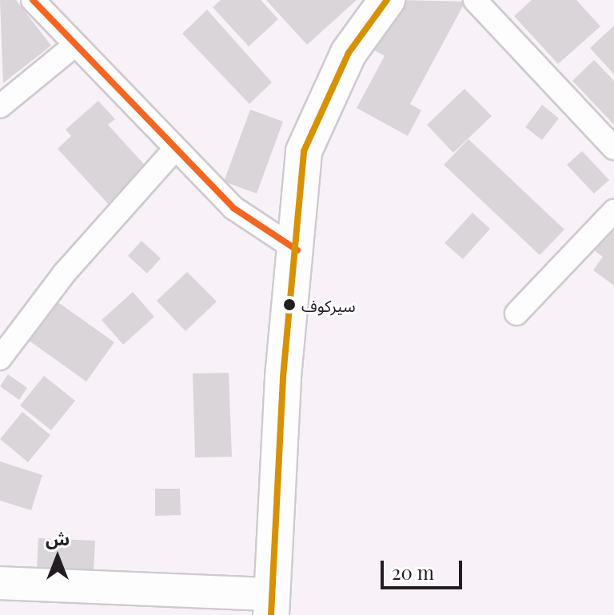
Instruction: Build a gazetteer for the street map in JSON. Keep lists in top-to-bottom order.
{
  "places": ["سيركوف"],
  "scale_bar": "20 m",
  "north": "top"
}
